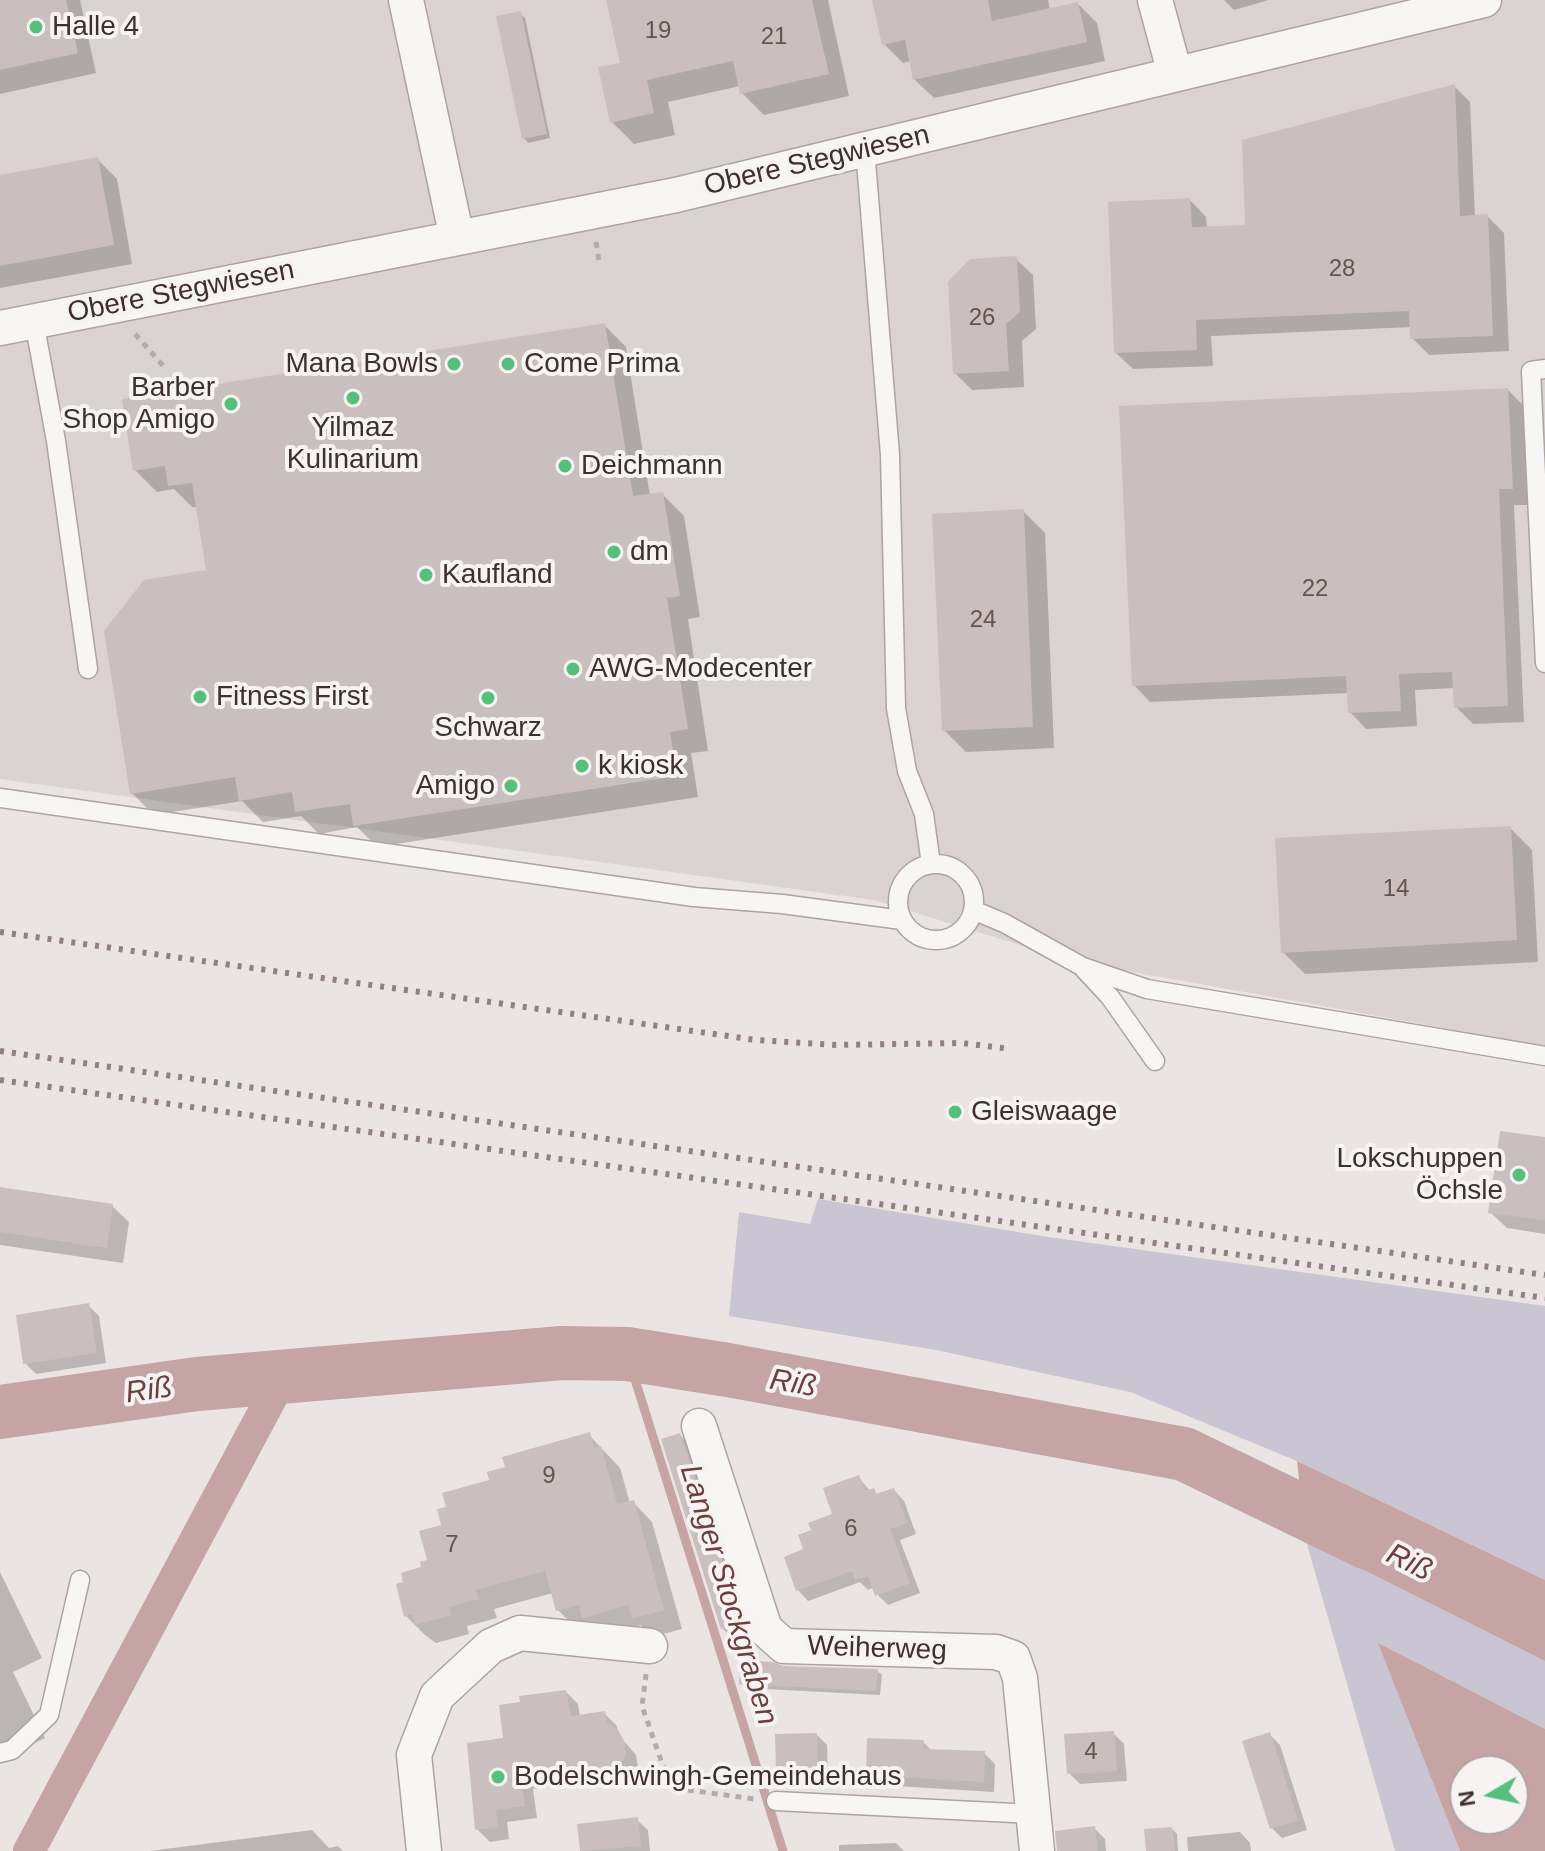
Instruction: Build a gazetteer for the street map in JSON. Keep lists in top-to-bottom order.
{
  "streets": {
    "street": ["Obere Stegwiesen", "Weiherweg"]
  },
  "water": ["Riß", "Langer Stockgraben"],
  "places": [
    "Halle 4",
    "Mana Bowls",
    "Come Prima",
    "Yilmaz Kulinarium",
    "Barber Shop Amigo",
    "Deichmann",
    "dm",
    "Kaufland",
    "AWG-Modecenter",
    "Fitness First",
    "Schwarz",
    "k kiosk",
    "Amigo",
    "Gleiswaage",
    "Lokschuppen Öchsle",
    "Bodelschwingh-Gemeindehaus"
  ],
  "house_numbers": [
    "19",
    "21",
    "28",
    "26",
    "22",
    "24",
    "14",
    "9",
    "6",
    "7",
    "4"
  ],
  "north": "left"
}
